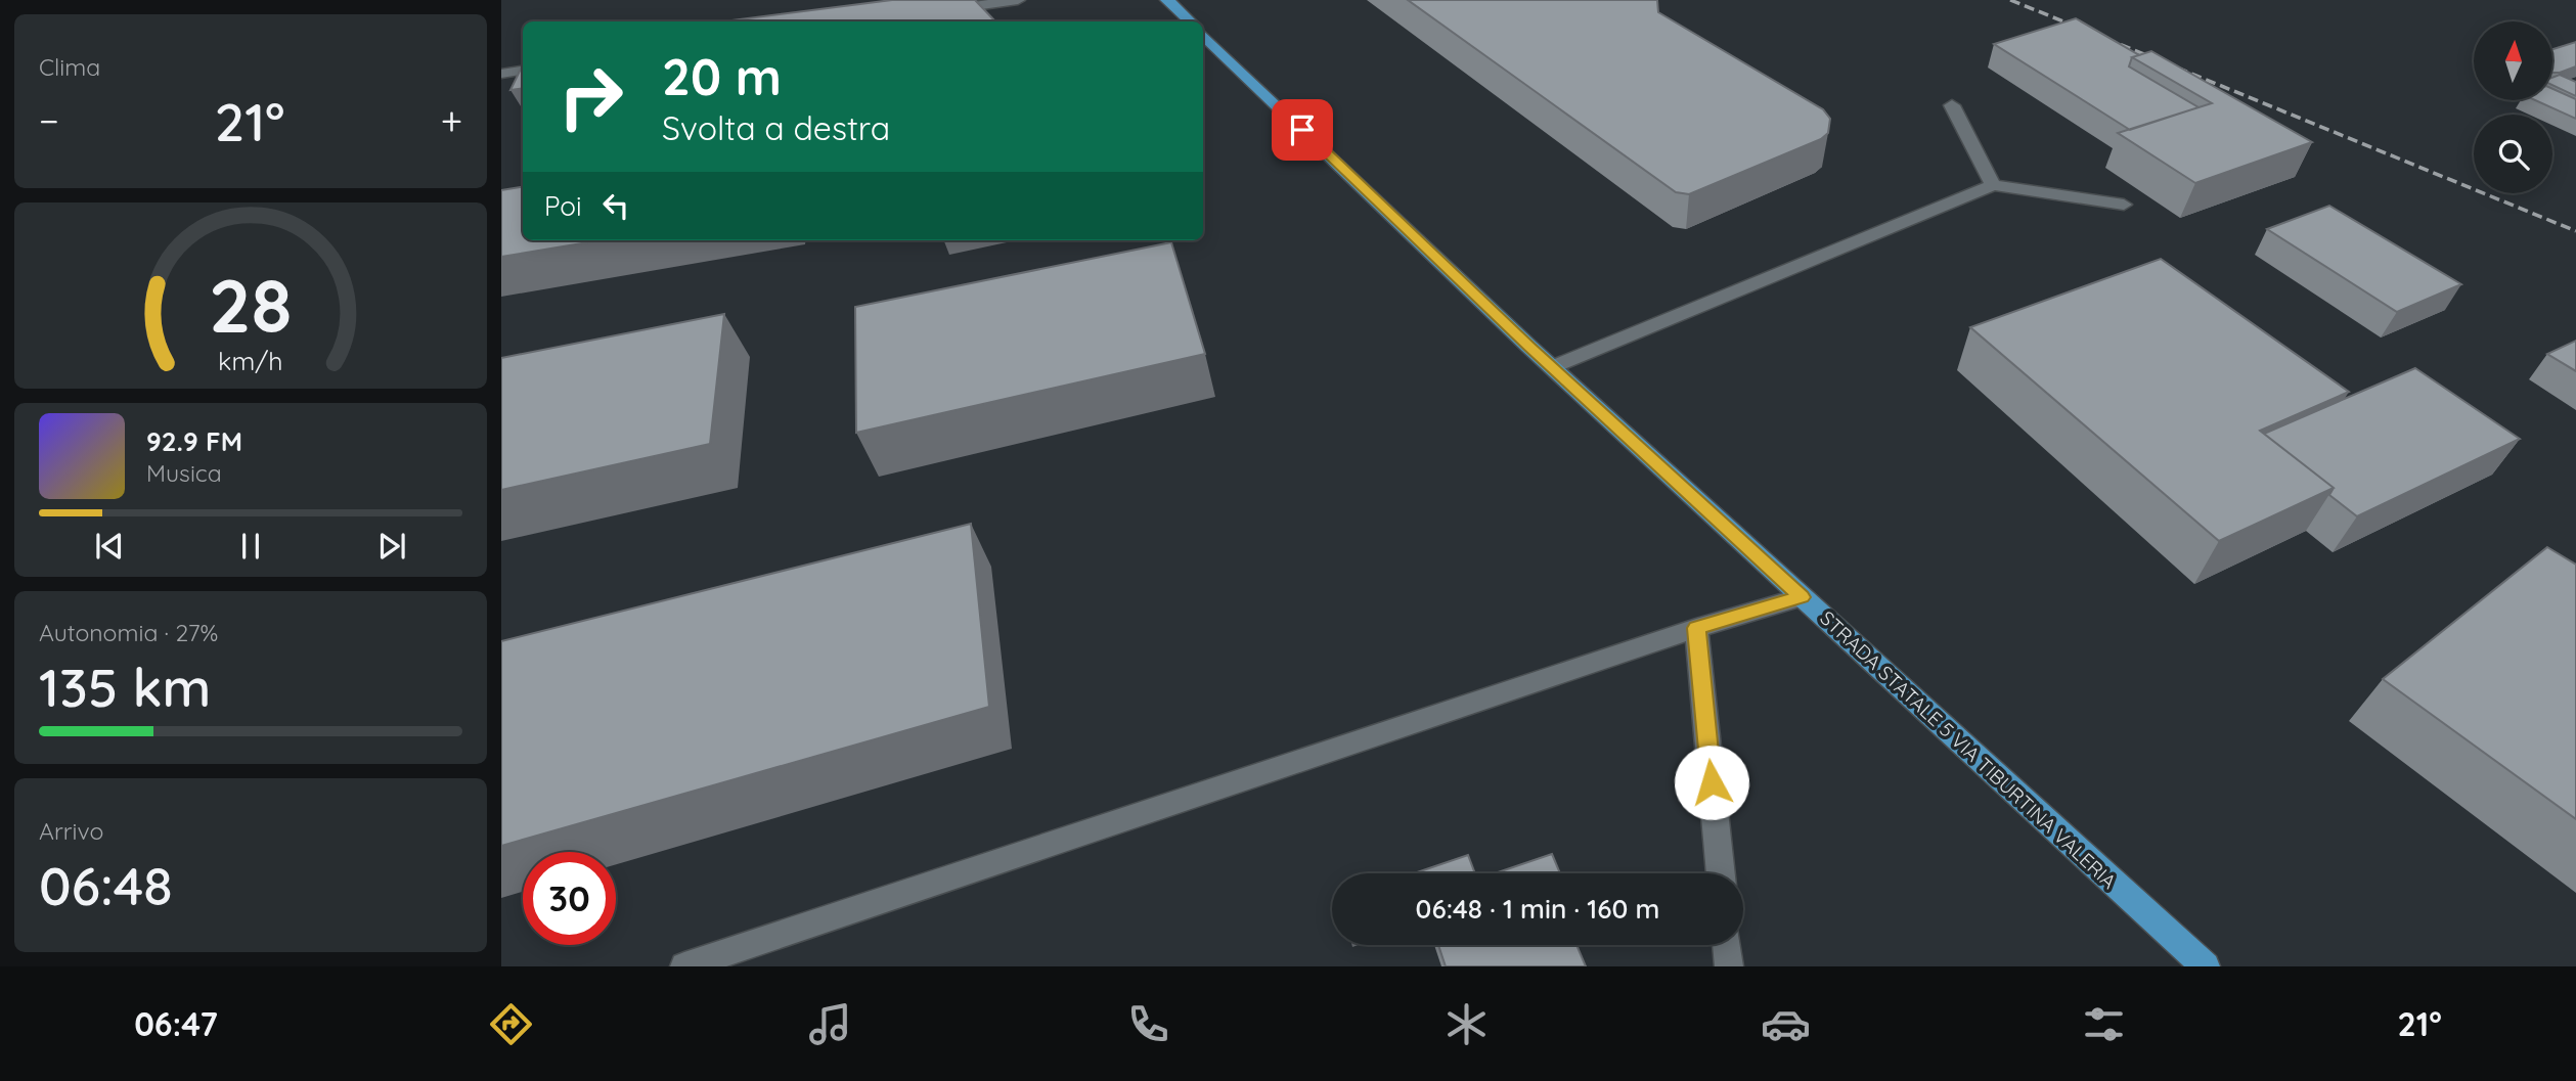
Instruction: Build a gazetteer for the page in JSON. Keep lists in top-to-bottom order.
{
  "streets": {
    "main road": ["STRADA STATALE 5 VIA TIBURTINA VALERIA"]
  },
  "north": "top",
  "page": {
    "tile": [
      "Clima",
      ["Autonomia · 27%", "135 km"],
      ["Arrivo", "06:48"]
    ],
    "turn": ["20 m", "Svolta a destra"],
    "heat": ["−", "21°", "+"],
    "then": "Poi",
    "song": ["92.9 FM", "Musica"],
    "limit": "30",
    "trip": "06:48 · 1 min · 160 m",
    "tabs": ["06:47", "21°"],
    "gauge": ["28", "km/h"]
  }
}
